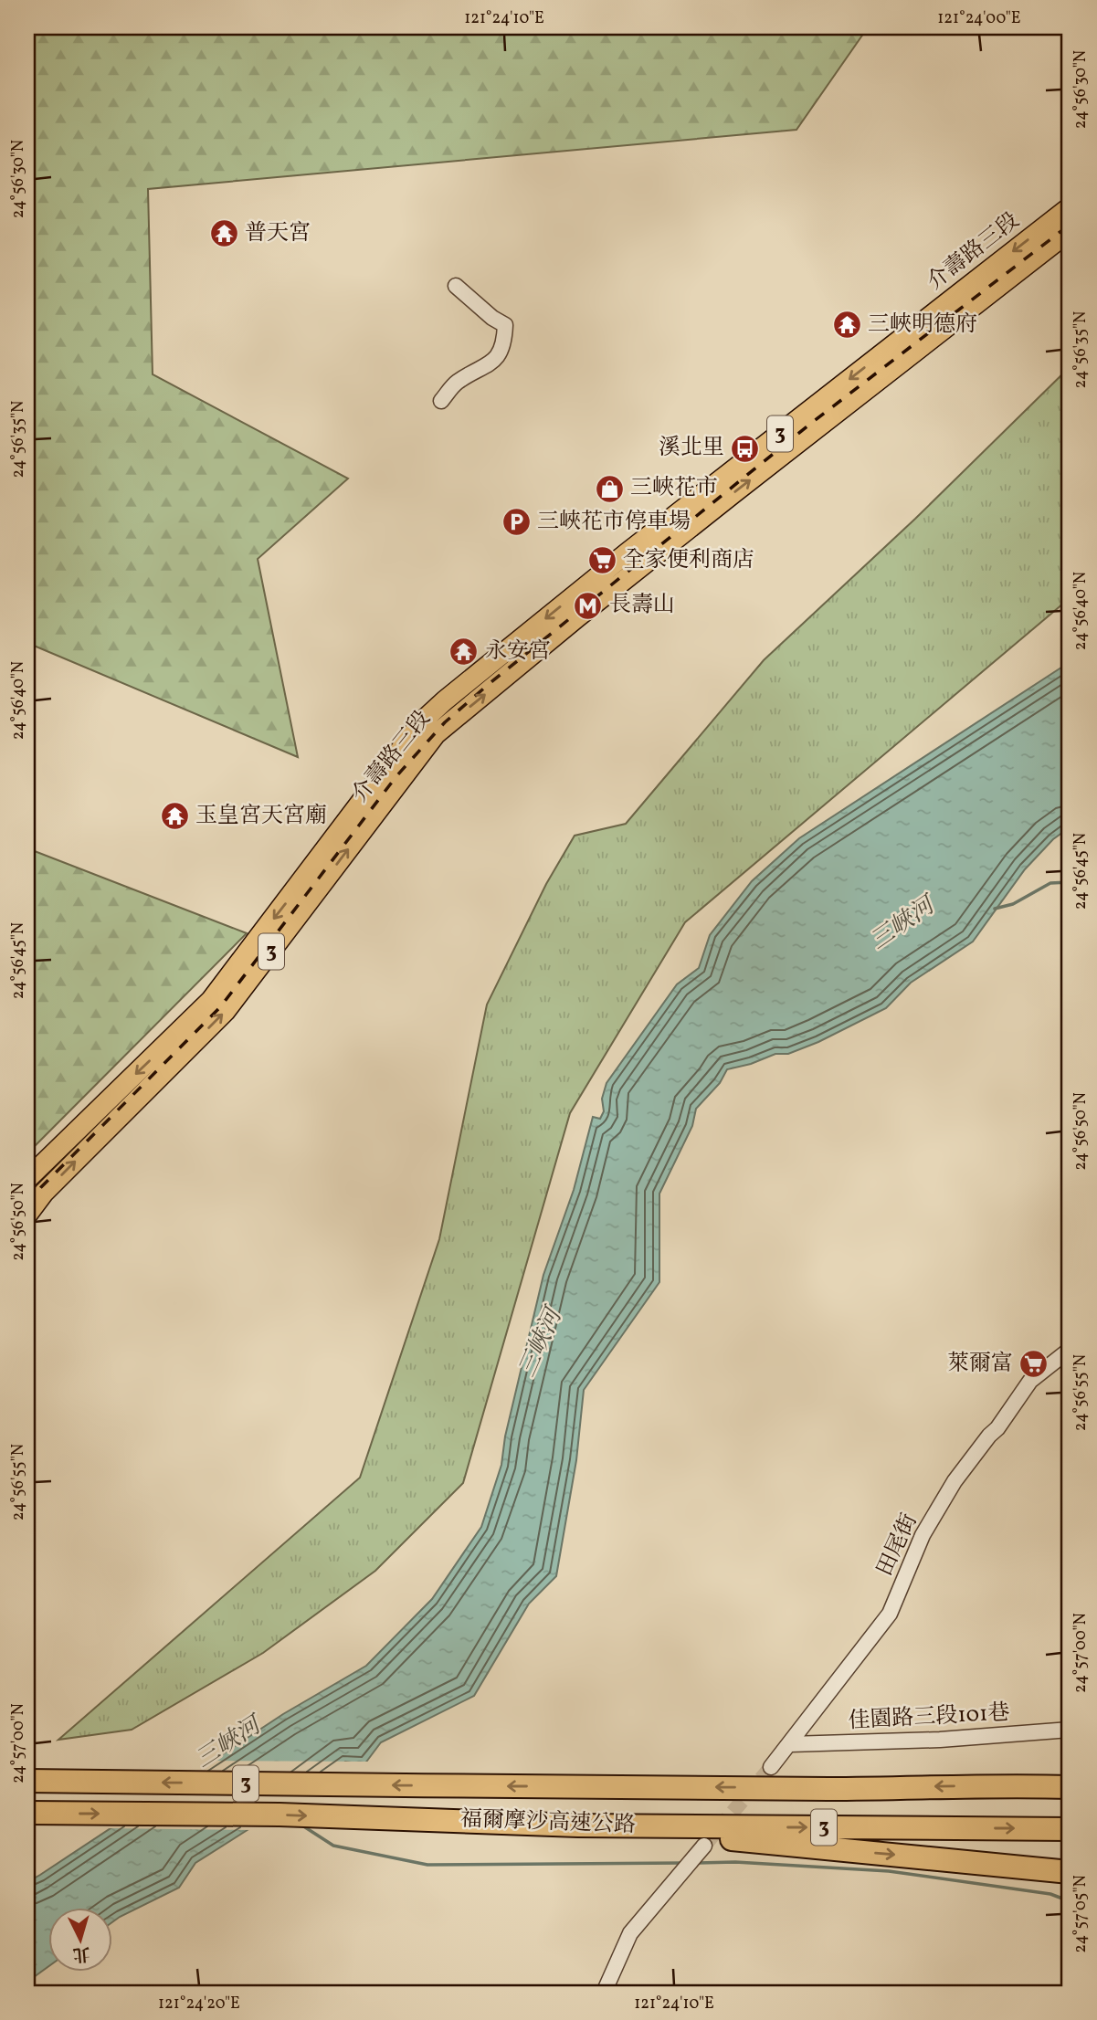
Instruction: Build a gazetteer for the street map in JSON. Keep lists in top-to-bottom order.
{
  "streets": {
    "highway": ["3", "福爾摩沙高速公路"],
    "main road": ["介壽路三段"],
    "street": ["田尾街", "佳園路三段101巷"]
  },
  "crossings": [
    ["田尾街", "佳園路三段101巷"]
  ],
  "water": ["三峽河"],
  "places": {
    "temple": [
      "普天宮",
      "三峽明德府",
      "永安宮",
      "玉皇宮天宮廟"
    ],
    "bus stop": ["溪北里"],
    "shop": ["三峽花市"],
    "parking": ["三峽花市停車場"],
    "supermarket": ["全家便利商店", "萊爾富"],
    "metro station": ["長壽山"]
  },
  "north": "bottom",
  "coordinates": [
    "121°24'10\"E",
    "121°24'00\"E",
    "24°56'30\"N",
    "24°56'35\"N",
    "24°56'40\"N",
    "24°56'45\"N",
    "24°56'50\"N",
    "24°56'55\"N",
    "24°57'00\"N",
    "24°57'05\"N",
    "121°24'20\"E"
  ]
}
